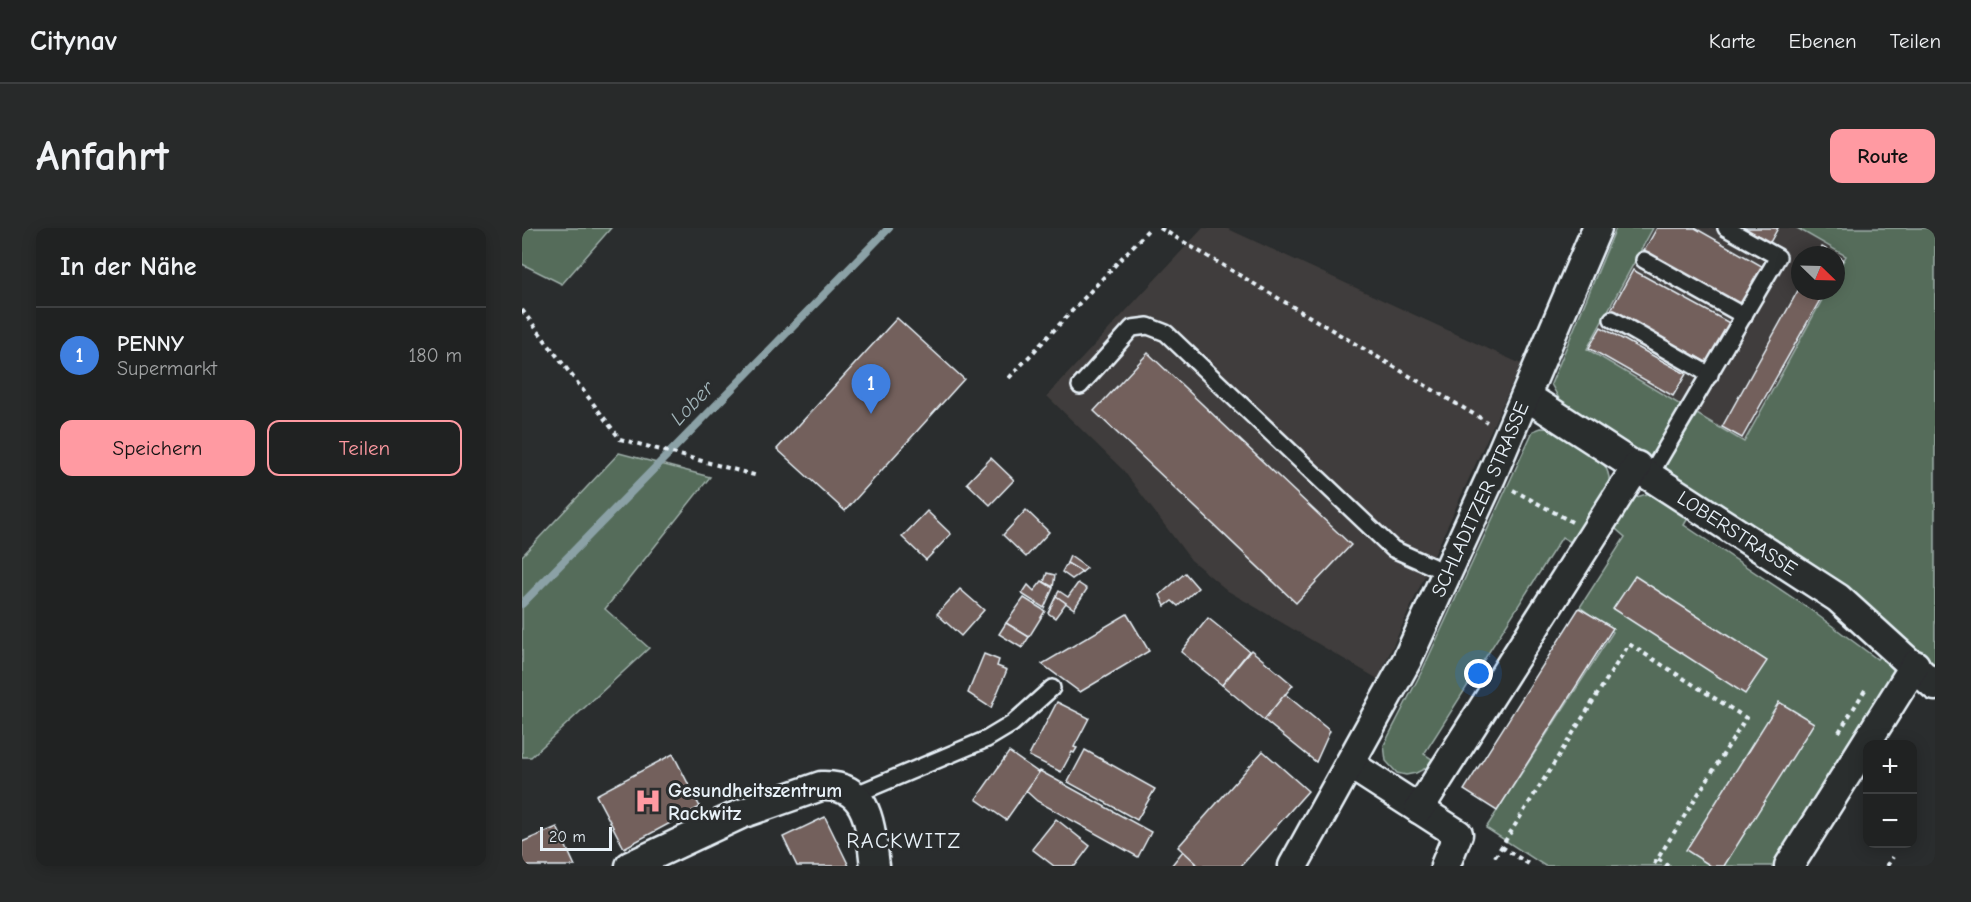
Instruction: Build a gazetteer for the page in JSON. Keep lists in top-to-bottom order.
{
  "streets": {
    "street": ["SCHLADITZER STRASSE", "LOBERSTRASSE"]
  },
  "crossings": [
    ["SCHLADITZER STRASSE", "LOBERSTRASSE"]
  ],
  "districts": ["RACKWITZ"],
  "water": ["Lober"],
  "places": {
    "hospital": ["Gesundheitszentrum Rackwitz"]
  },
  "scale_bar": "20 m",
  "north": "bottom right",
  "page": {
    "header": "Citynav",
    "nav": ["Karte", "Ebenen", "Teilen"],
    "buttons": [
      "Route",
      ["Speichern", "Teilen"]
    ],
    "title": "Anfahrt",
    "heading": "In der Nähe",
    "list": [
      {
        "mark": "1",
        "name": "PENNY",
        "note": "Supermarkt",
        "value": "180 m"
      }
    ],
    "pins": "1",
    "map_buttons": ["+", "−"],
    "scale": "20 m"
  }
}
